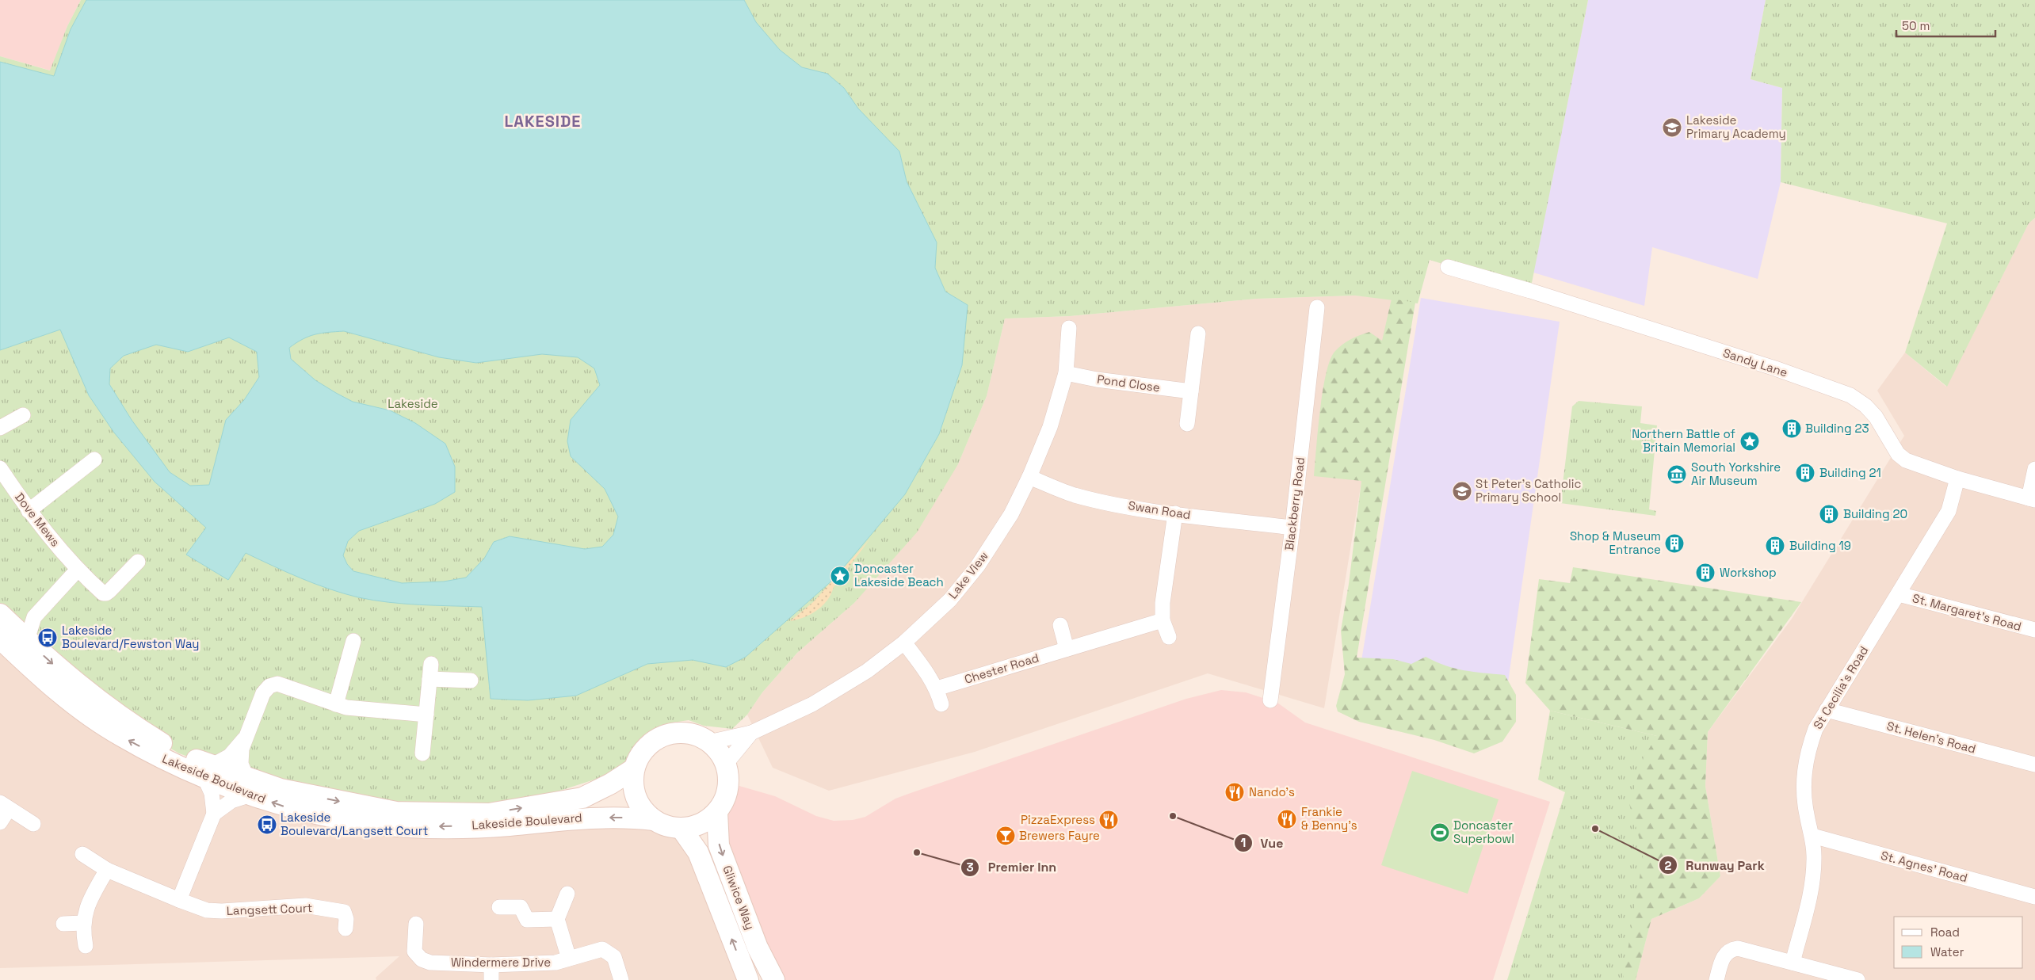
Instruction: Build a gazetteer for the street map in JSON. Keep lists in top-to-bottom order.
{
  "streets": {
    "street": [
      "Sandy Lane",
      "Pond Close",
      "Blackberry Road",
      "Swan Road",
      "Dove Mews",
      "Lake View",
      "St. Margaret's Road",
      "Chester Road",
      "St Cecilia's Road",
      "St. Helen's Road",
      "Lakeside Boulevard",
      "St. Agnes' Road",
      "Gliwice Way",
      "Langsett Court",
      "Windermere Drive"
    ]
  },
  "crossings": [
    ["Sandy Lane", "St Cecilia's Road"],
    ["Pond Close", "Lake View"],
    ["Blackberry Road", "Swan Road"],
    ["Swan Road", "Lake View"],
    ["Lake View", "Lakeside Boulevard"],
    ["Lake View", "Gliwice Way"],
    ["St. Margaret's Road", "St Cecilia's Road"],
    ["St Cecilia's Road", "St. Helen's Road"],
    ["St Cecilia's Road", "St. Agnes' Road"],
    ["Lakeside Boulevard", "Gliwice Way"]
  ],
  "districts": ["LAKESIDE"],
  "parks": ["Lakeside"],
  "places": {
    "school or university": ["Lakeside Primary Academy", "St Peter's Catholic Primary School"],
    "building": [
      "Building 23",
      "Building 21",
      "Building 20",
      "Shop & Museum Entrance",
      "Building 19",
      "Workshop"
    ],
    "place": ["Northern Battle of Britain Memorial", "Doncaster Lakeside Beach"],
    "museum": ["South Yorkshire Air Museum"],
    "bus stop": ["Lakeside Boulevard/Fewston Way", "Lakeside Boulevard/Langsett Court"],
    "restaurant": ["Nando's", "Frankie & Benny's", "PizzaExpress"],
    "other": ["Vue", "Runway Park", "Premier Inn"],
    "sports": ["Doncaster Superbowl"],
    "bar": ["Brewers Fayre"]
  },
  "legend": ["Road", "Water"],
  "scale_bar": "50 m"
}
